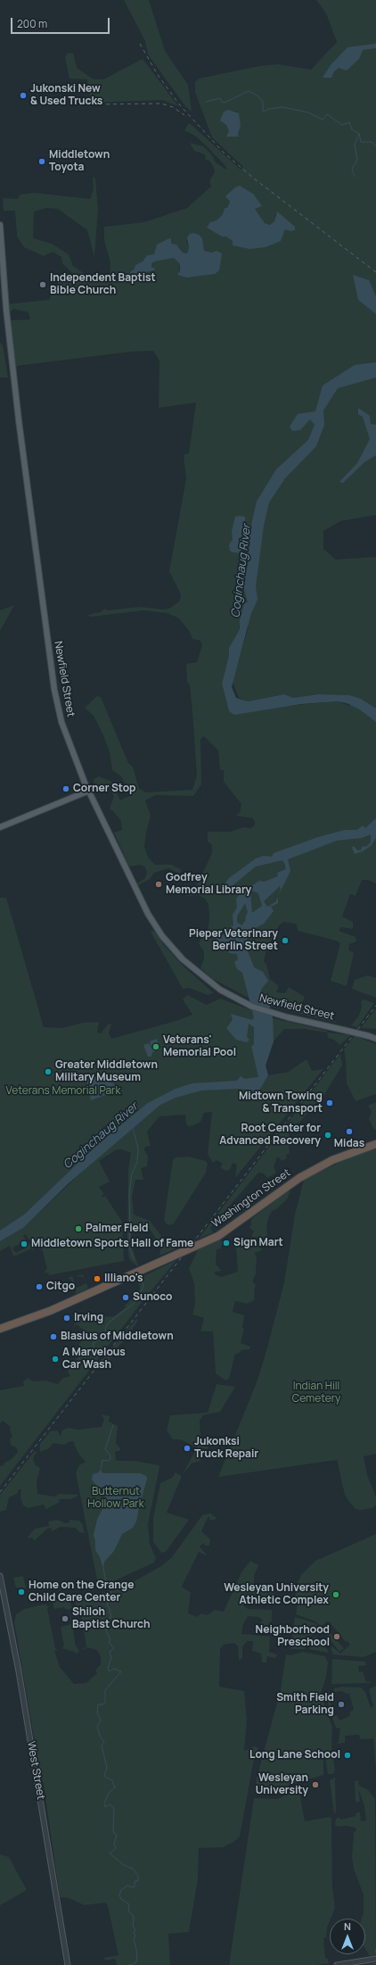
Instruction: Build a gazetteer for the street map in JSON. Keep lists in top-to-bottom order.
{
  "streets": {
    "highway": ["Washington Street"],
    "main road": ["Newfield Street"],
    "street": ["West Street"]
  },
  "water": ["Coginchaug River"],
  "parks": ["Veterans Memorial Park", "Indian Hill Cemetery", "Butternut Hollow Park"],
  "places": [
    "Jukonski New & Used Trucks",
    "Middletown Toyota",
    "Independent Baptist Bible Church",
    "Corner Stop",
    "Godfrey Memorial Library",
    "Pieper Veterinary Berlin Street",
    "Veterans' Memorial Pool",
    "Greater Middletown Military Museum",
    "Midtown Towing & Transport",
    "Midas",
    "Root Center for Advanced Recovery",
    "Palmer Field",
    "Sign Mart",
    "Middletown Sports Hall of Fame",
    "Illiano's",
    "Citgo",
    "Sunoco",
    "Irving",
    "Blasius of Middletown",
    "A Marvelous Car Wash",
    "Jukonksi Truck Repair",
    "Home on the Grange Child Care Center",
    "Wesleyan University Athletic Complex",
    "Shiloh Baptist Church",
    "Neighborhood Preschool",
    "Smith Field Parking",
    "Long Lane School",
    "Wesleyan University"
  ],
  "scale_bar": "200 m",
  "north": "top"
}
